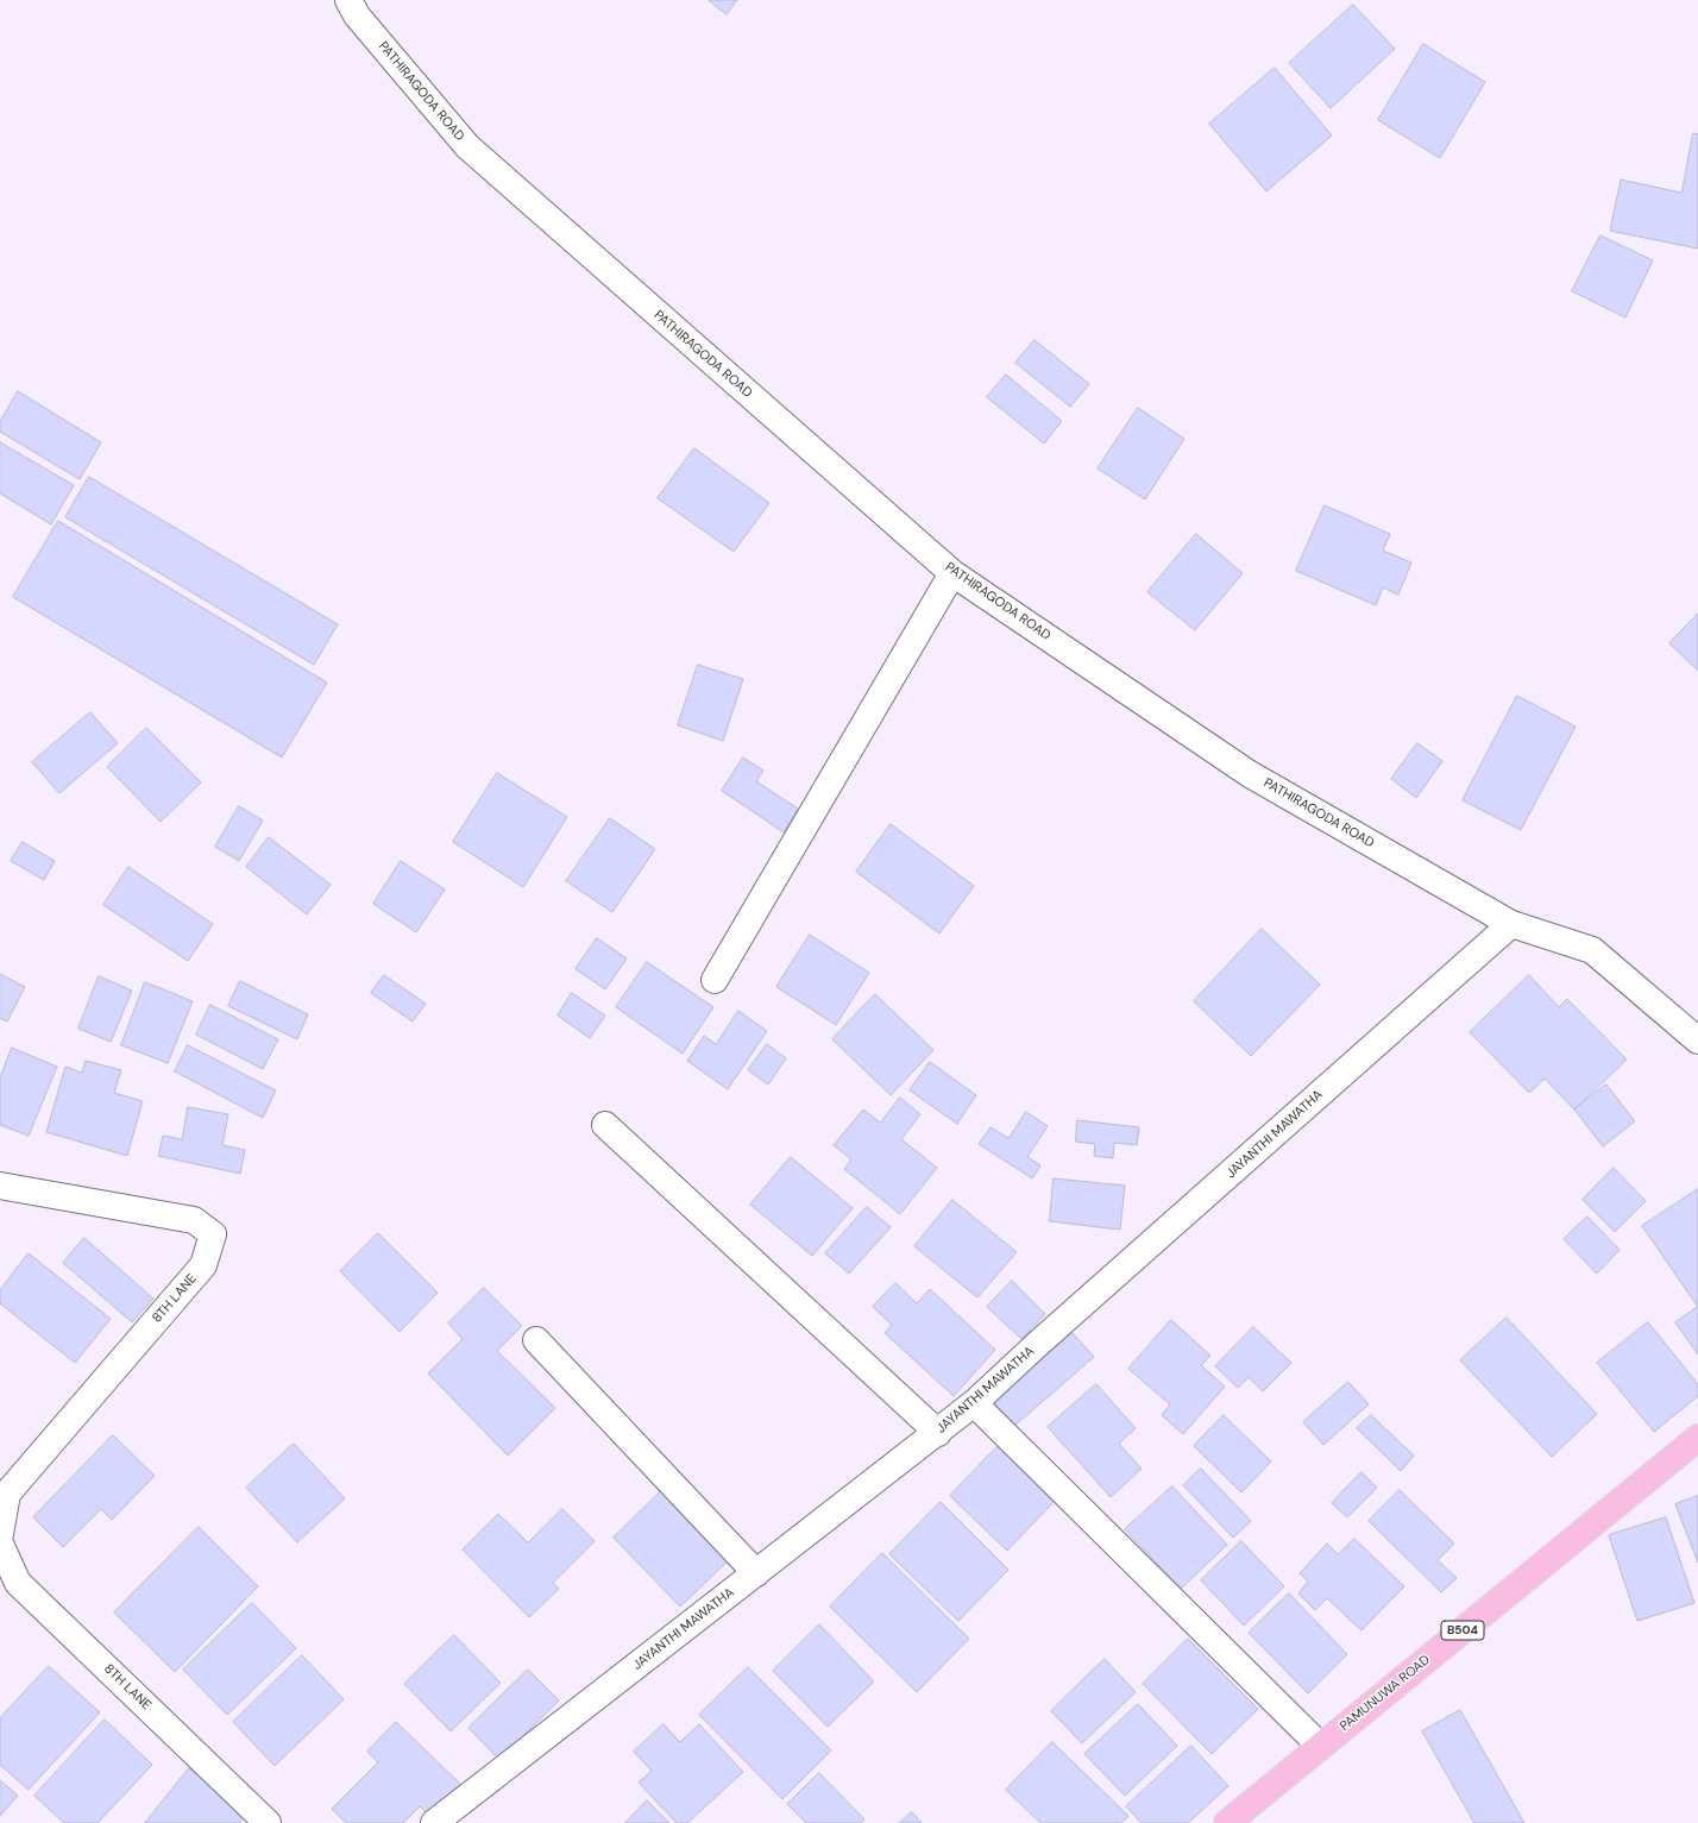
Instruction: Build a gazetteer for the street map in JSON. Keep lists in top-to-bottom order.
{
  "streets": {
    "main road": ["B504", "PAMUNUWA ROAD"],
    "street": ["PATHIRAGODA ROAD", "JAYANTHI MAWATHA", "8TH LANE"]
  },
  "crossings": [
    ["PATHIRAGODA ROAD", "JAYANTHI MAWATHA"]
  ]
}
